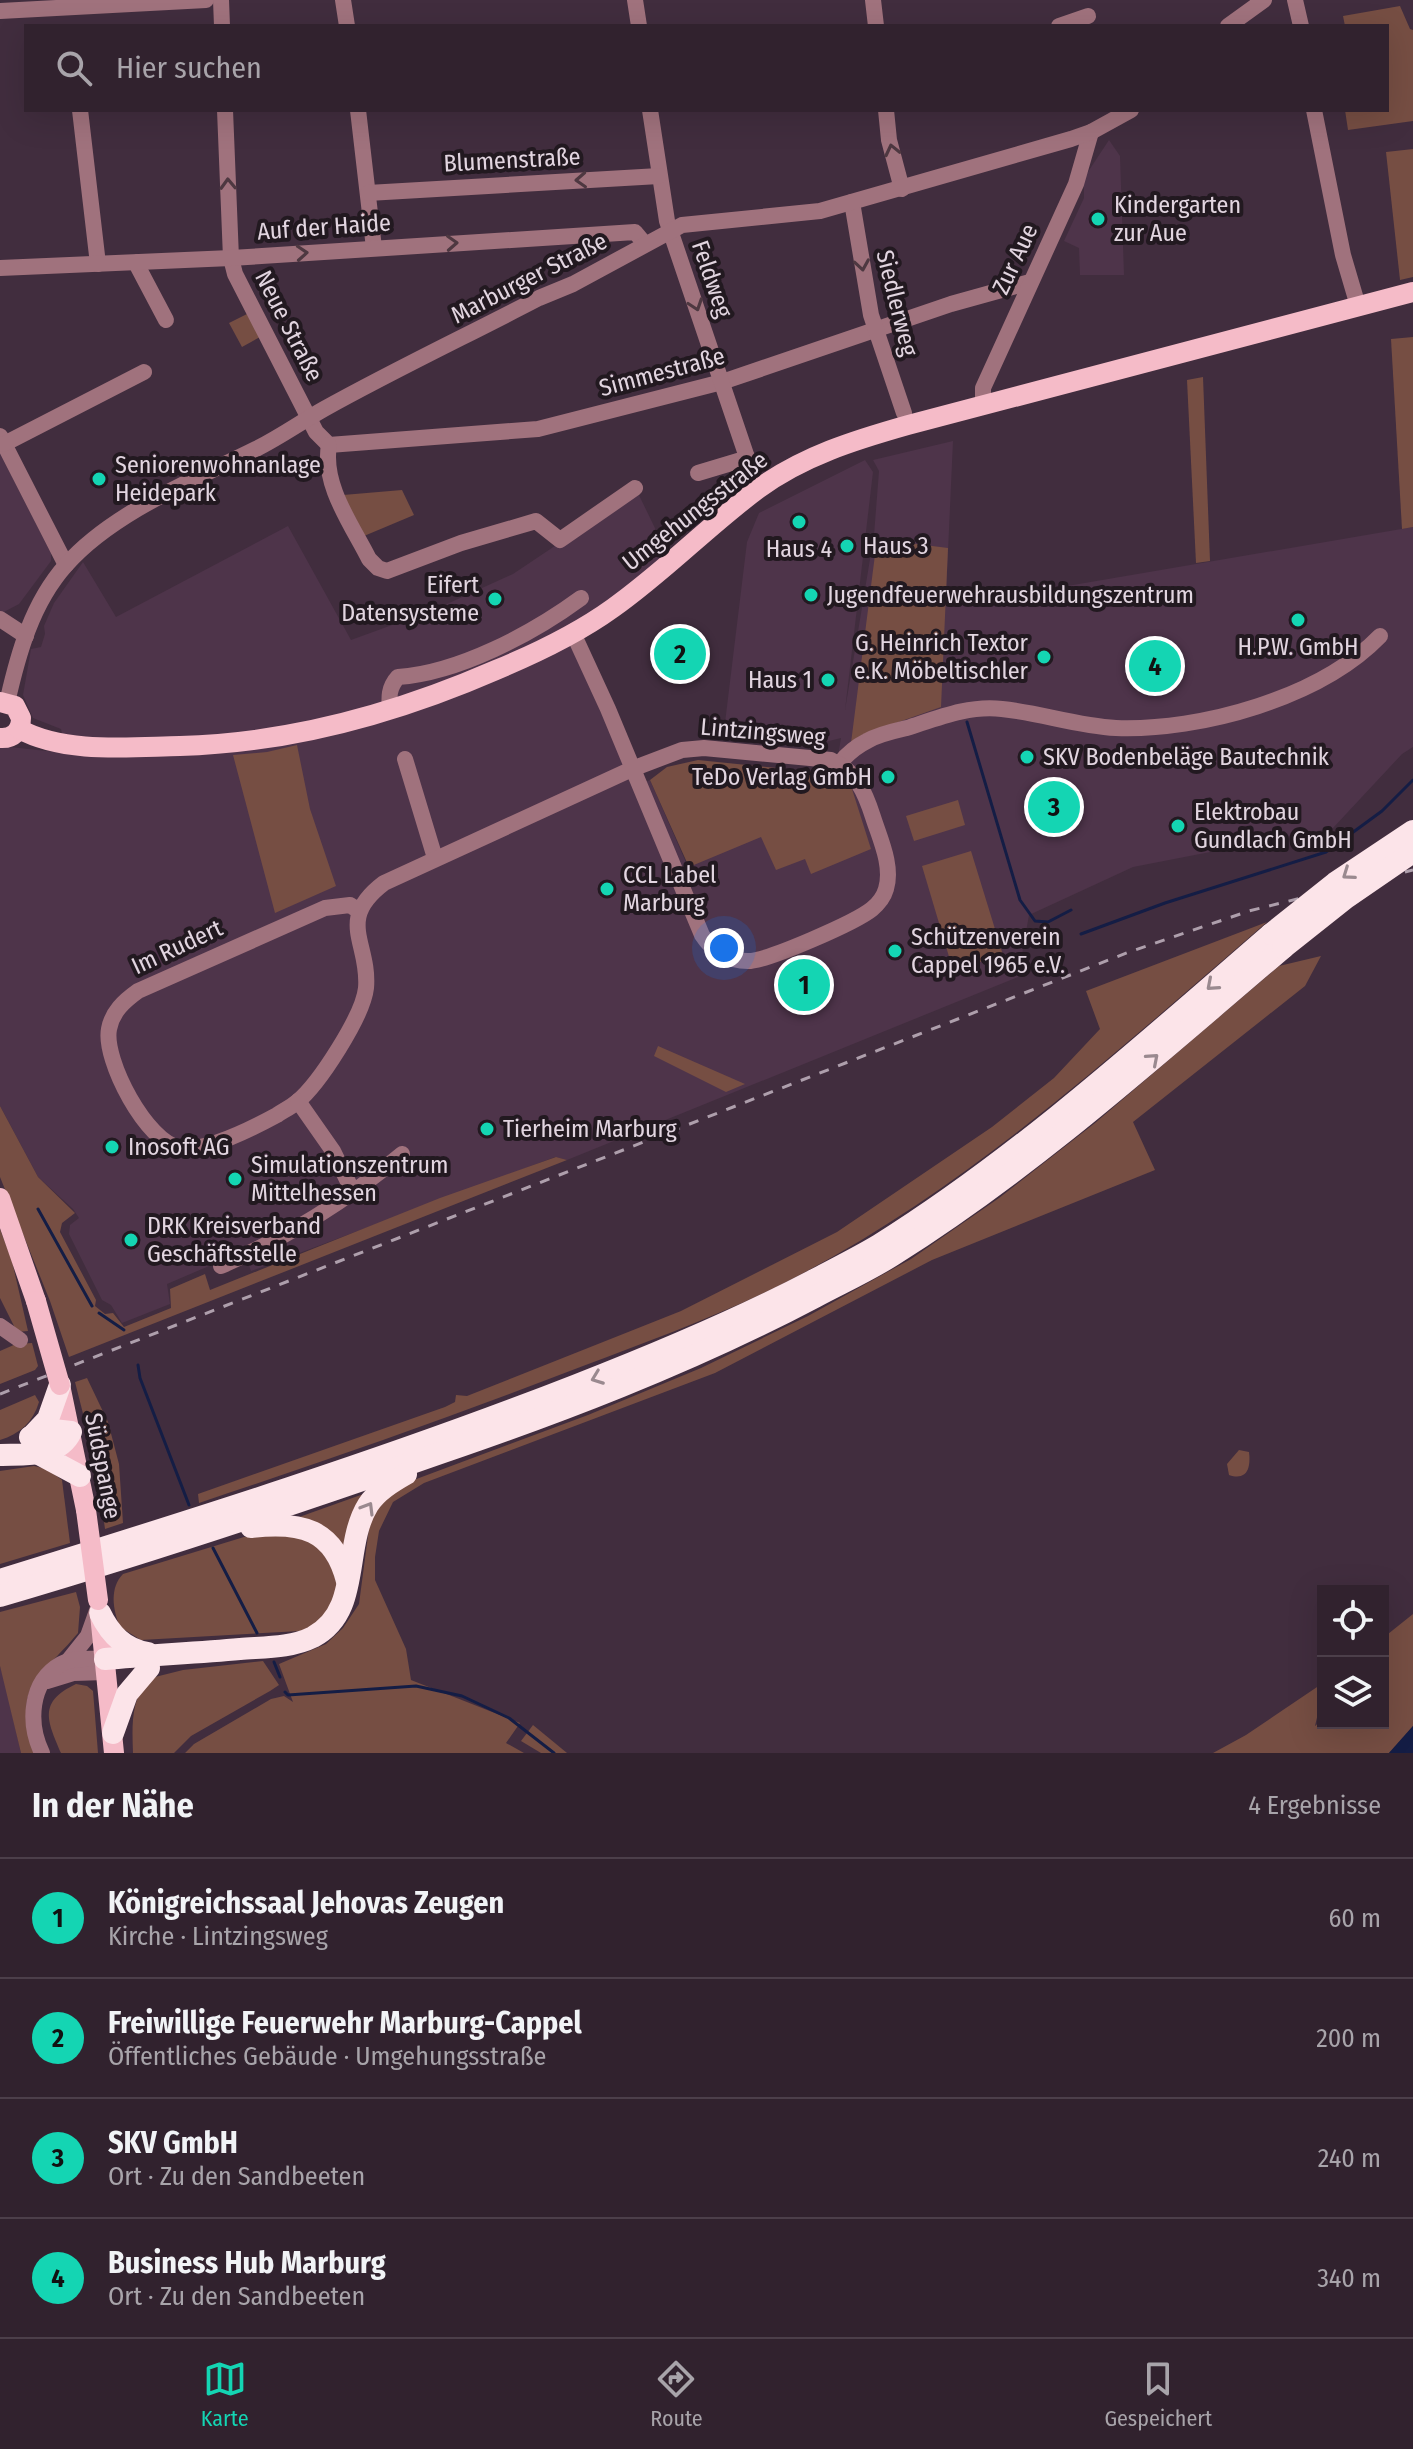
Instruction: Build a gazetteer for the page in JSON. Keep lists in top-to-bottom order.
{
  "streets": {
    "main road": ["Umgehungsstraße", "Südspange"],
    "street": [
      "Blumenstraße",
      "Auf der Haide",
      "Zur Aue",
      "Marburger Straße",
      "Feldweg",
      "Siedlerweg",
      "Neue Straße",
      "Simmestraße",
      "Lintzingsweg",
      "Im Rudert"
    ]
  },
  "crossings": [
    ["Blumenstraße", "Feldweg"],
    ["Auf der Haide", "Marburger Straße"],
    ["Auf der Haide", "Neue Straße"],
    ["Zur Aue", "Marburger Straße"],
    ["Zur Aue", "Simmestraße"],
    ["Zur Aue", "Umgehungsstraße"],
    ["Marburger Straße", "Feldweg"],
    ["Marburger Straße", "Siedlerweg"],
    ["Marburger Straße", "Neue Straße"],
    ["Feldweg", "Simmestraße"],
    ["Siedlerweg", "Simmestraße"],
    ["Umgehungsstraße", "Lintzingsweg"]
  ],
  "one_way": [
    "Blumenstraße",
    "Auf der Haide",
    "Feldweg",
    "Siedlerweg"
  ],
  "places": [
    "Kindergarten zur Aue",
    "Seniorenwohnanlage Heidepark",
    "Haus 4",
    "Haus 3",
    "Jugendfeuerwehrausbildungszentrum",
    "Eifert Datensysteme",
    "H.P.W. GmbH",
    "G. Heinrich Textor e.K. Möbeltischler",
    "Haus 1",
    "SKV Bodenbeläge Bautechnik",
    "TeDo Verlag GmbH",
    "Elektrobau Gundlach GmbH",
    "CCL Label Marburg",
    "Schützenverein Cappel 1965 e.V.",
    "Tierheim Marburg",
    "Inosoft AG",
    "Simulationszentrum Mittelhessen",
    "DRK Kreisverband Geschäftsstelle"
  ],
  "page": {
    "search": "Hier suchen",
    "pins": [
      "2",
      "4",
      "3",
      "1"
    ],
    "heading": ["In der Nähe", "4 Ergebnisse"],
    "list": [
      {
        "mark": "1",
        "name": "Königreichssaal Jehovas Zeugen",
        "note": "Kirche · Lintzingsweg",
        "value": "60 m"
      },
      {
        "mark": "2",
        "name": "Freiwillige Feuerwehr Marburg-Cappel",
        "note": "Öffentliches Gebäude · Umgehungsstraße",
        "value": "200 m"
      },
      {
        "mark": "3",
        "name": "SKV GmbH",
        "note": "Ort · Zu den Sandbeeten",
        "value": "240 m"
      },
      {
        "mark": "4",
        "name": "Business Hub Marburg",
        "note": "Ort · Zu den Sandbeeten",
        "value": "340 m"
      }
    ],
    "nav": ["Karte", "Route", "Gespeichert"]
  }
}
